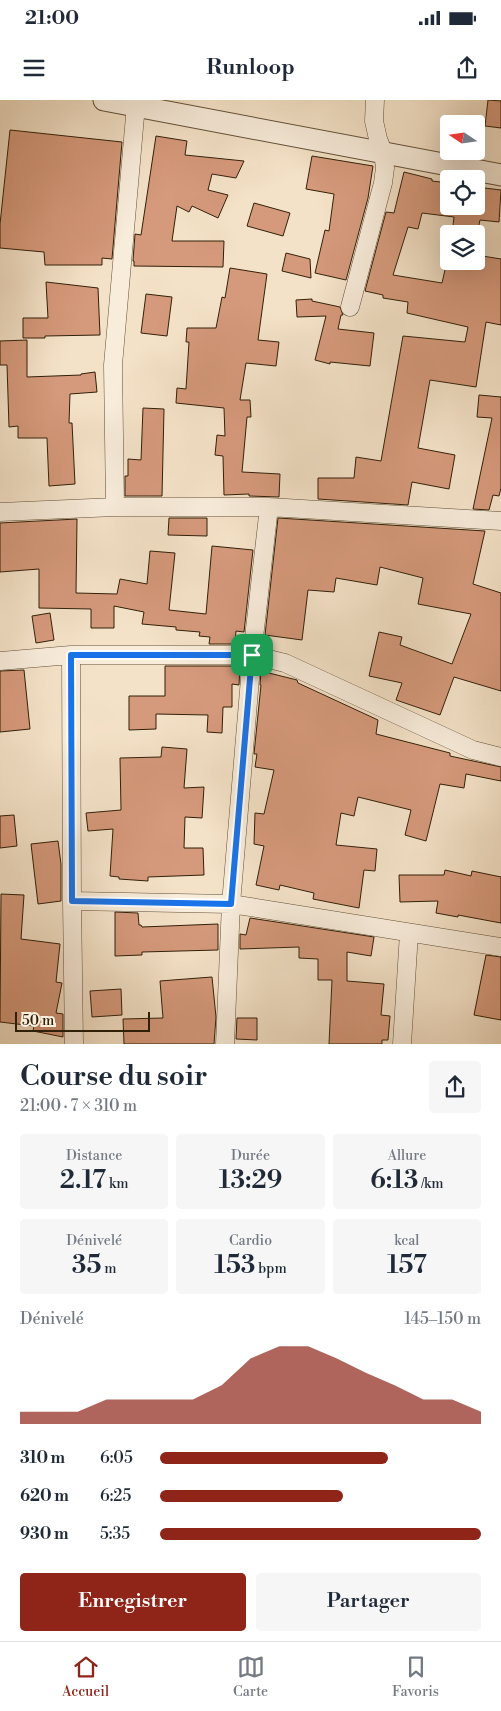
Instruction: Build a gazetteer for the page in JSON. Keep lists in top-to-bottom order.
{
  "scale_bar": "50 m",
  "north": "left",
  "page": {
    "status": "21:00",
    "header": "Runloop",
    "scale": "50 m",
    "heading": ["Course du soir", "21:00 · 7 × 310 m"],
    "stats": [
      ["Distance", "2.17 km"],
      ["Durée", "13:29"],
      ["Allure", "6:13 /km"],
      ["Dénivelé", "35 m"],
      ["Cardio", "153 bpm"],
      ["kcal", "157"]
    ],
    "chart": ["Dénivelé", "145–150 m"],
    "list": [
      {
        "name": "310 m",
        "note": "6:05"
      },
      {
        "name": "620 m",
        "note": "6:25"
      },
      {
        "name": "930 m",
        "note": "5:35"
      }
    ],
    "buttons": ["Enregistrer", "Partager"],
    "tabs": ["Accueil", "Carte", "Favoris"]
  }
}
